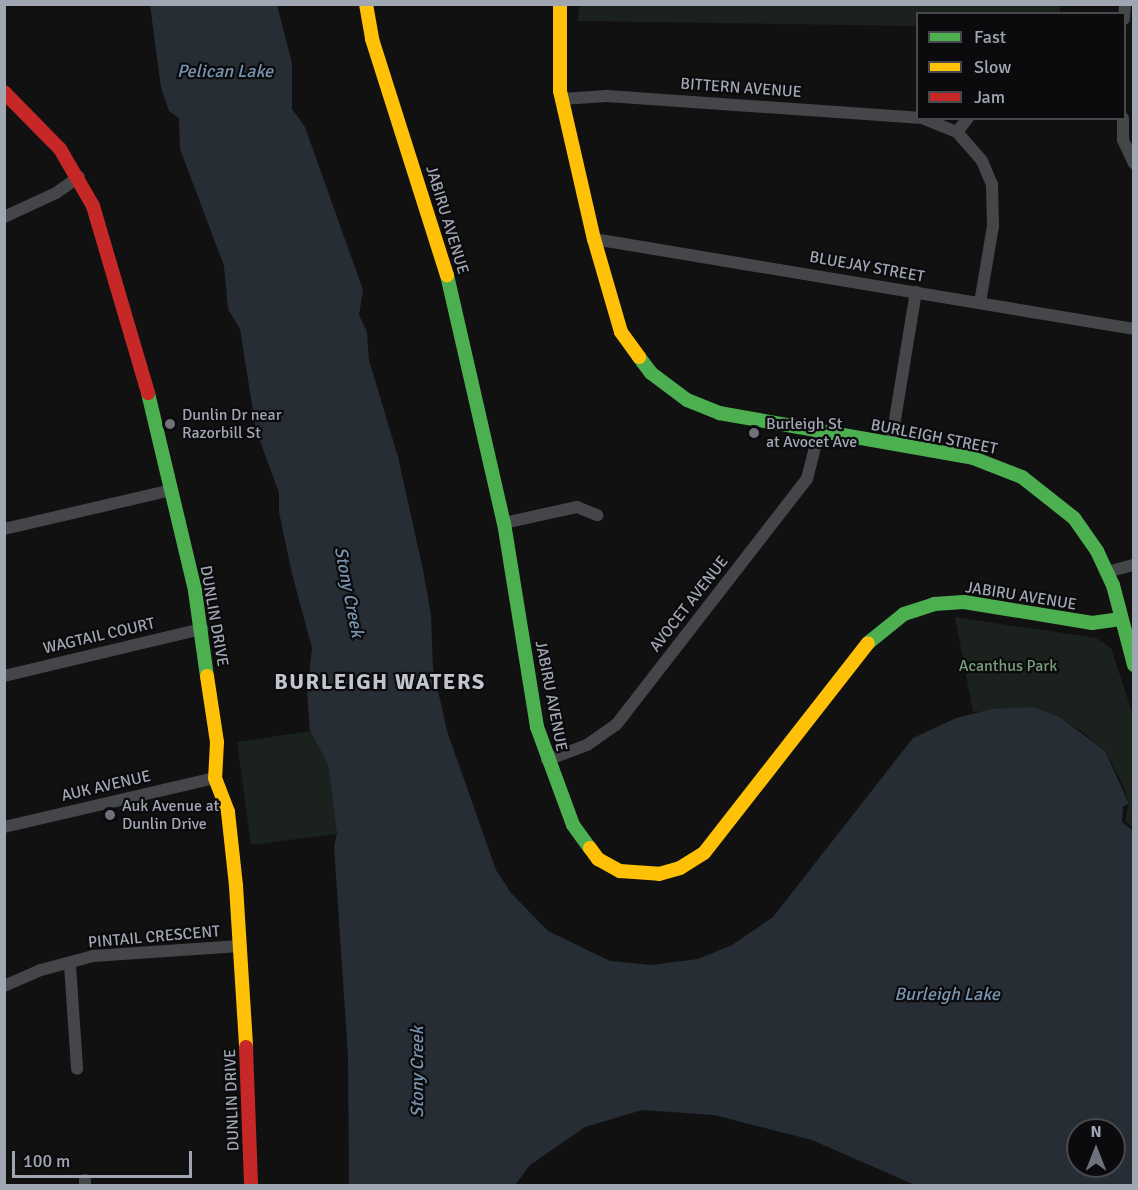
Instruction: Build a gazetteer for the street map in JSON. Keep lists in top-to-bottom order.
{
  "streets": {
    "street": [
      "BITTERN AVENUE",
      "JABIRU AVENUE",
      "BLUEJAY STREET",
      "BURLEIGH STREET",
      "AVOCET AVENUE",
      "DUNLIN DRIVE",
      "WAGTAIL COURT",
      "AUK AVENUE",
      "PINTAIL CRESCENT"
    ]
  },
  "crossings": [
    ["BITTERN AVENUE", "BLUEJAY STREET"],
    ["BITTERN AVENUE", "BURLEIGH STREET"],
    ["JABIRU AVENUE", "BURLEIGH STREET"],
    ["JABIRU AVENUE", "AVOCET AVENUE"],
    ["BLUEJAY STREET", "BURLEIGH STREET"],
    ["BURLEIGH STREET", "AVOCET AVENUE"],
    ["DUNLIN DRIVE", "WAGTAIL COURT"],
    ["DUNLIN DRIVE", "AUK AVENUE"],
    ["DUNLIN DRIVE", "PINTAIL CRESCENT"]
  ],
  "districts": ["BURLEIGH WATERS"],
  "water": ["Pelican Lake", "Stony Creek", "Burleigh Lake"],
  "parks": ["Acanthus Park"],
  "places": ["Dunlin Dr near Razorbill St", "Burleigh St at Avocet Ave", "Auk Avenue at Dunlin Drive"],
  "legend": ["Fast", "Slow", "Jam"],
  "scale_bar": "100 m",
  "north": "top"
}
